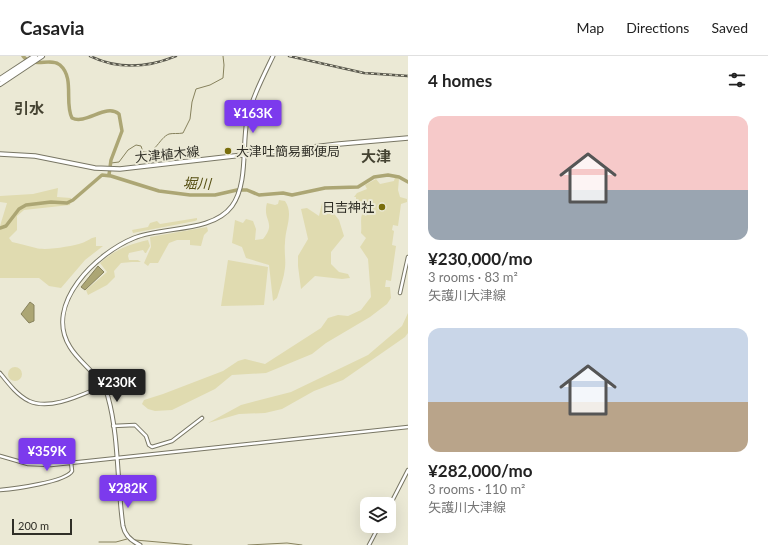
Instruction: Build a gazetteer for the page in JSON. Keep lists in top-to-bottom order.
{
  "streets": {
    "main road": ["大津植木線"]
  },
  "districts": ["引水", "大津"],
  "water": ["堀川"],
  "places": ["大津吐簡易郵便局", "日吉神社"],
  "scale_bar": "200 m",
  "page": {
    "header": "Casavia",
    "nav": ["Map", "Directions", "Saved"],
    "heading": "4 homes",
    "price": [
      "¥163K",
      "¥230K",
      "¥359K",
      "¥282K"
    ],
    "list": [
      {
        "name": "¥230,000/mo",
        "note": "3 rooms · 83 m² · 矢護川大津線"
      },
      {
        "name": "¥282,000/mo",
        "note": "3 rooms · 110 m² · 矢護川大津線"
      }
    ],
    "scale": "200 m"
  }
}
